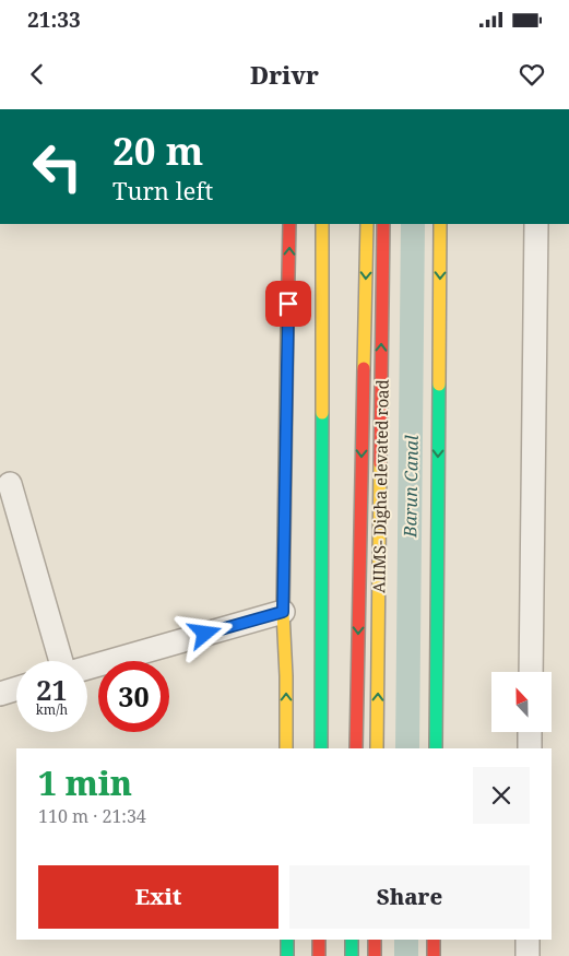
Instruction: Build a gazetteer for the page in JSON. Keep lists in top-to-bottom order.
{
  "streets": {
    "main road": ["AIIMS- Digha elevated road"]
  },
  "water": ["Barun Canal"],
  "north": "top",
  "page": {
    "status": "21:33",
    "header": "Drivr",
    "turn": ["20 m", "Turn left"],
    "speed": "21 km/h",
    "limit": "30",
    "heading": ["1 min", "110 m · 21:34"],
    "buttons": ["Exit", "Share"]
  }
}
